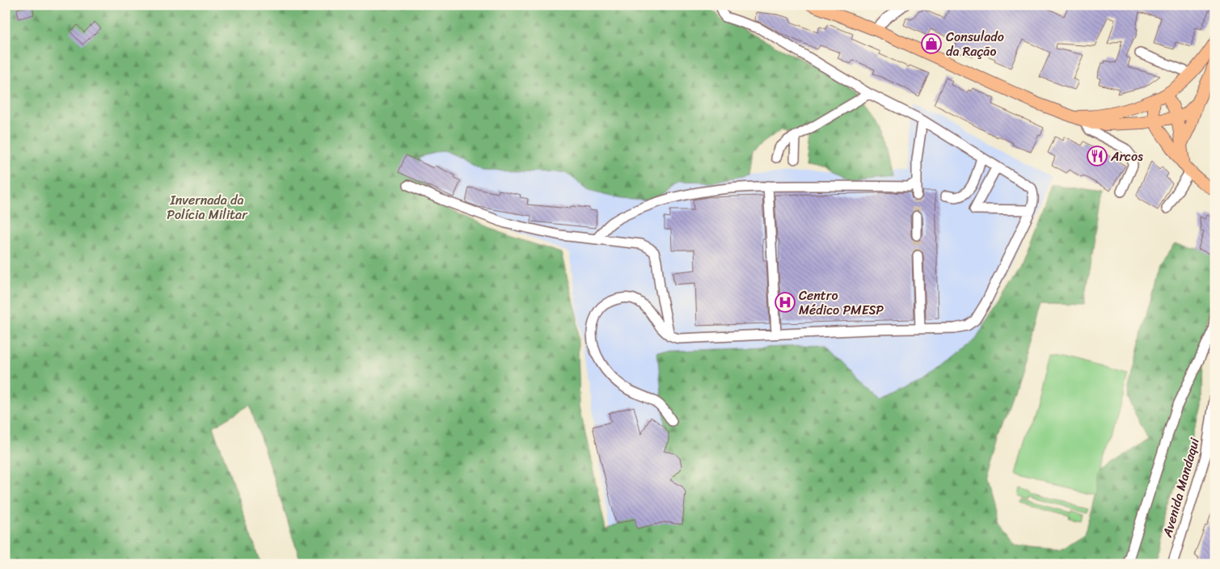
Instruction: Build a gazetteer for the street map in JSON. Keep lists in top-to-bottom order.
{
  "streets": {
    "street": ["Avenida Mandaqui"]
  },
  "parks": ["Invernada da Polícia Militar"],
  "places": {
    "shop": ["Consulado da Ração"],
    "restaurant": ["Arcos"],
    "hospital": ["Centro Médico PMESP"]
  }
}
